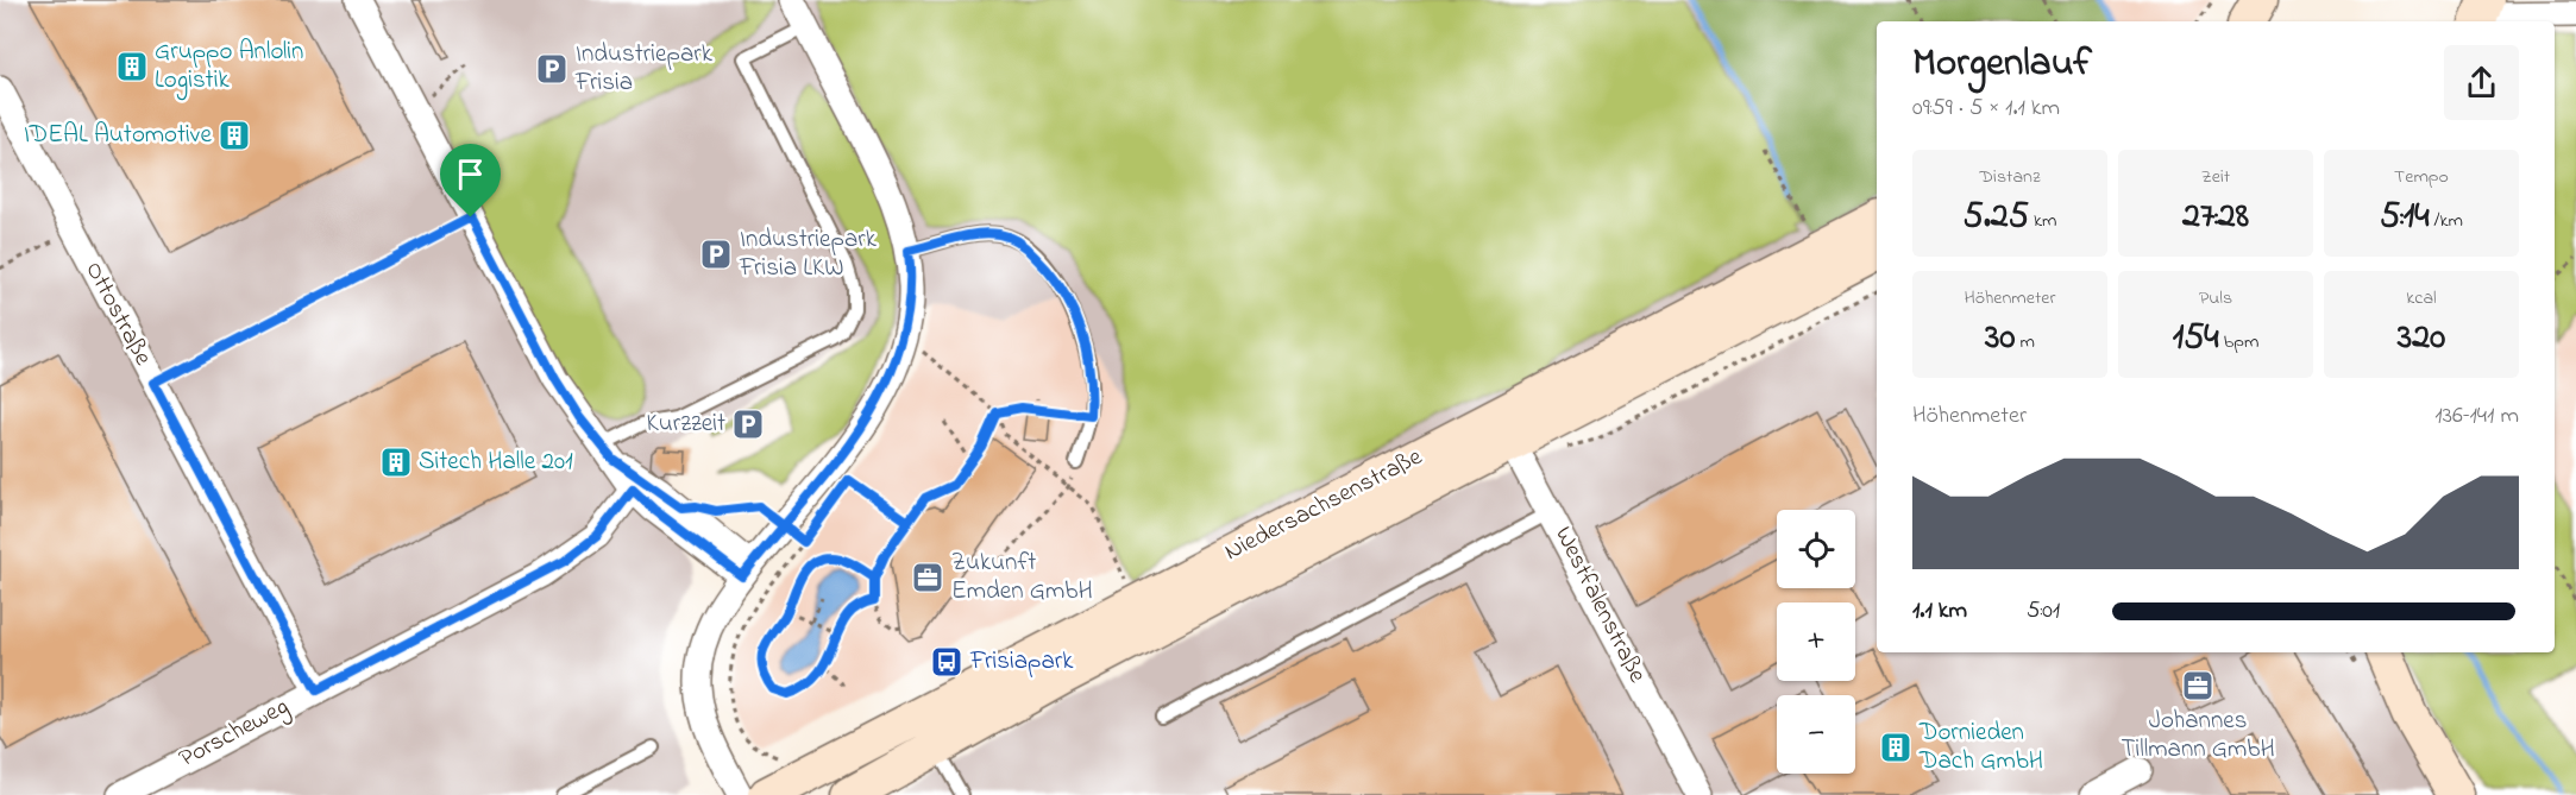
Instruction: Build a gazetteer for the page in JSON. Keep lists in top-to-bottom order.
{
  "streets": {
    "main road": ["Niedersachsenstraße"],
    "street": ["Ottostraße", "Westfalenstraße", "Porscheweg"]
  },
  "crossings": [
    ["Ottostraße", "Porscheweg"],
    ["Niedersachsenstraße", "Westfalenstraße"]
  ],
  "places": {
    "building": [
      "Gruppo Anlolin Logistik",
      "IDEAL Automotive",
      "Sitech Halle 201",
      "Dornieden Dach GmbH"
    ],
    "parking": ["Industriepark Frisia", "Industriepark Frisia LKW", "Kurzzeit"],
    "office": ["Zukunft Emden GmbH", "Johannes Tillmann GmbH"],
    "bus stop": ["Frisiapark"]
  },
  "page": {
    "heading": ["Morgenlauf", "09:59 · 5 × 1.1 km"],
    "stats": [
      ["Distanz", "5.25 km"],
      ["Zeit", "27:28"],
      ["Tempo", "5:14 /km"],
      ["Höhenmeter", "30 m"],
      ["Puls", "154 bpm"],
      ["kcal", "320"]
    ],
    "chart": ["Höhenmeter", "136–141 m"],
    "map_buttons": ["+", "−"],
    "list": [
      {
        "name": "1.1 km",
        "note": "5:01"
      }
    ]
  }
}
